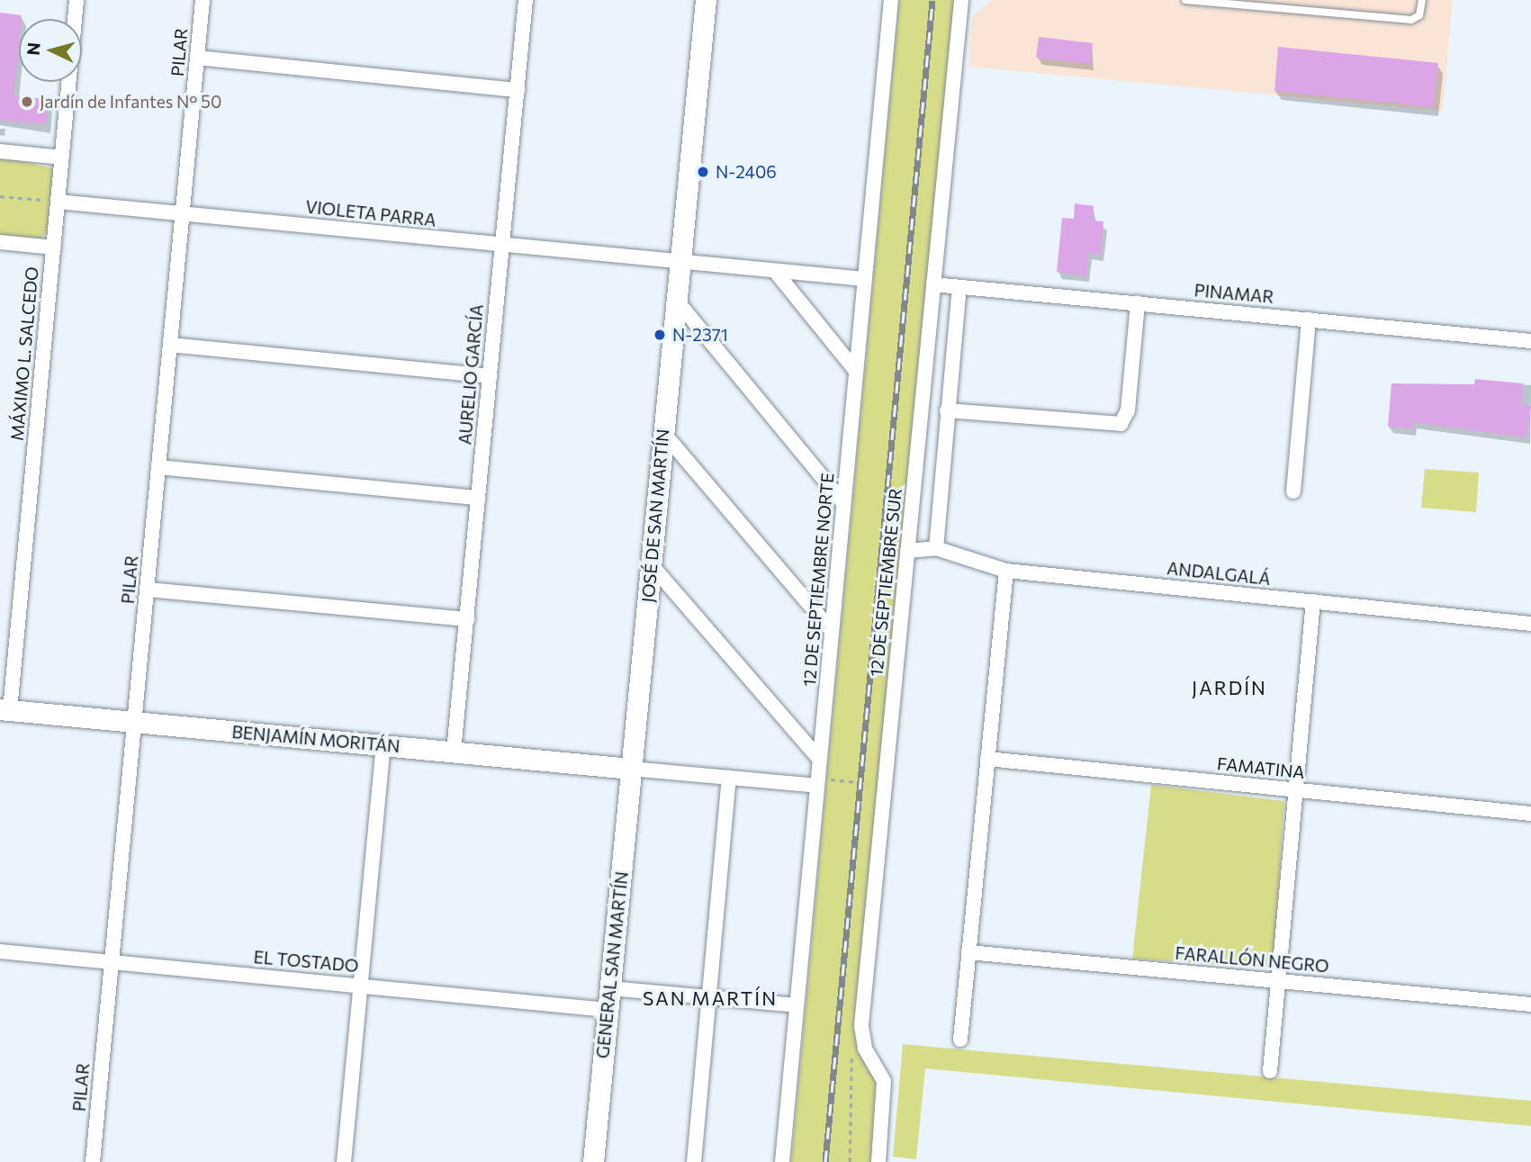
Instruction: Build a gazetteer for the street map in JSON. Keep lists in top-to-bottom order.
{
  "streets": {
    "main road": ["JOSÉ DE SAN MARTÍN", "BENJAMÍN MORITÁN", "GENERAL SAN MARTÍN"],
    "street": [
      "PILAR",
      "VIOLETA PARRA",
      "PINAMAR",
      "MÁXIMO L. SALCEDO",
      "AURELIO GARCÍA",
      "ANDALGALÁ",
      "12 DE SEPTIEMBRE NORTE",
      "12 DE SEPTIEMBRE SUR",
      "FAMATINA",
      "FARALLÓN NEGRO",
      "EL TOSTADO"
    ]
  },
  "crossings": [
    ["PILAR", "VIOLETA PARRA"],
    ["PILAR", "BENJAMÍN MORITÁN"],
    ["PILAR", "EL TOSTADO"],
    ["VIOLETA PARRA", "MÁXIMO L. SALCEDO"],
    ["VIOLETA PARRA", "AURELIO GARCÍA"],
    ["VIOLETA PARRA", "JOSÉ DE SAN MARTÍN"],
    ["PINAMAR", "12 DE SEPTIEMBRE SUR"],
    ["MÁXIMO L. SALCEDO", "BENJAMÍN MORITÁN"],
    ["AURELIO GARCÍA", "BENJAMÍN MORITÁN"],
    ["JOSÉ DE SAN MARTÍN", "BENJAMÍN MORITÁN"],
    ["JOSÉ DE SAN MARTÍN", "GENERAL SAN MARTÍN"],
    ["ANDALGALÁ", "12 DE SEPTIEMBRE SUR"],
    ["BENJAMÍN MORITÁN", "GENERAL SAN MARTÍN"],
    ["EL TOSTADO", "GENERAL SAN MARTÍN"]
  ],
  "districts": ["JARDÍN", "SAN MARTÍN"],
  "places": ["Jardín de Infantes N° 50", "N-2406", "N-2371"],
  "north": "left"
}
